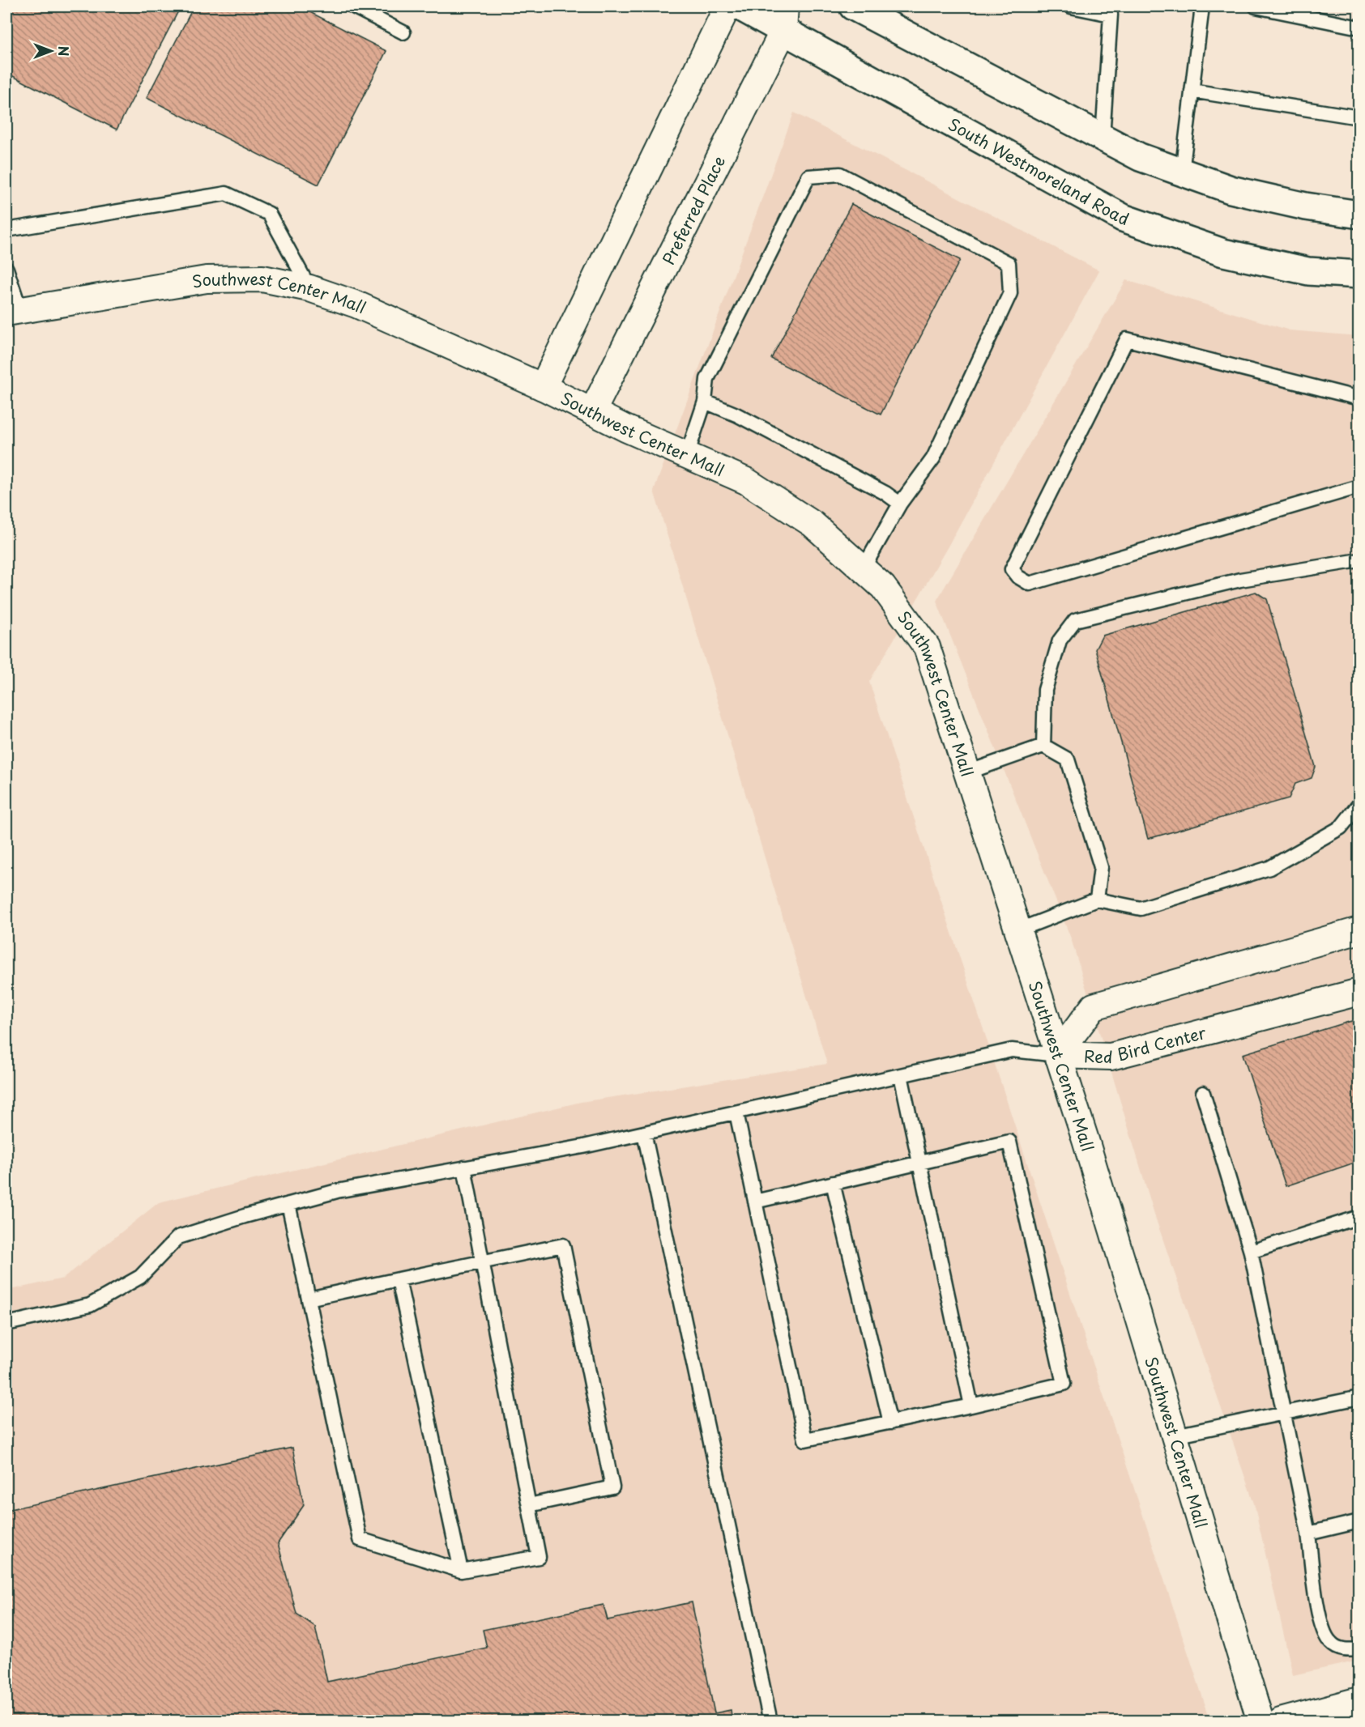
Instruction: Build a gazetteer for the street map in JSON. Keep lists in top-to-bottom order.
{
  "streets": {
    "street": [
      "South Westmoreland Road",
      "Preferred Place",
      "Southwest Center Mall",
      "Red Bird Center"
    ]
  },
  "crossings": [
    ["South Westmoreland Road", "Preferred Place"],
    ["Preferred Place", "Southwest Center Mall"],
    ["Southwest Center Mall", "Red Bird Center"]
  ],
  "north": "right"
}
